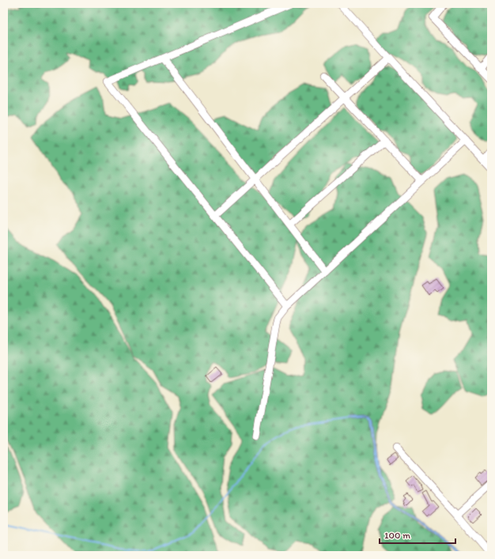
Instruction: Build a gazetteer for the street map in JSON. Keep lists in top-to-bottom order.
{
  "scale_bar": "100 m"
}
